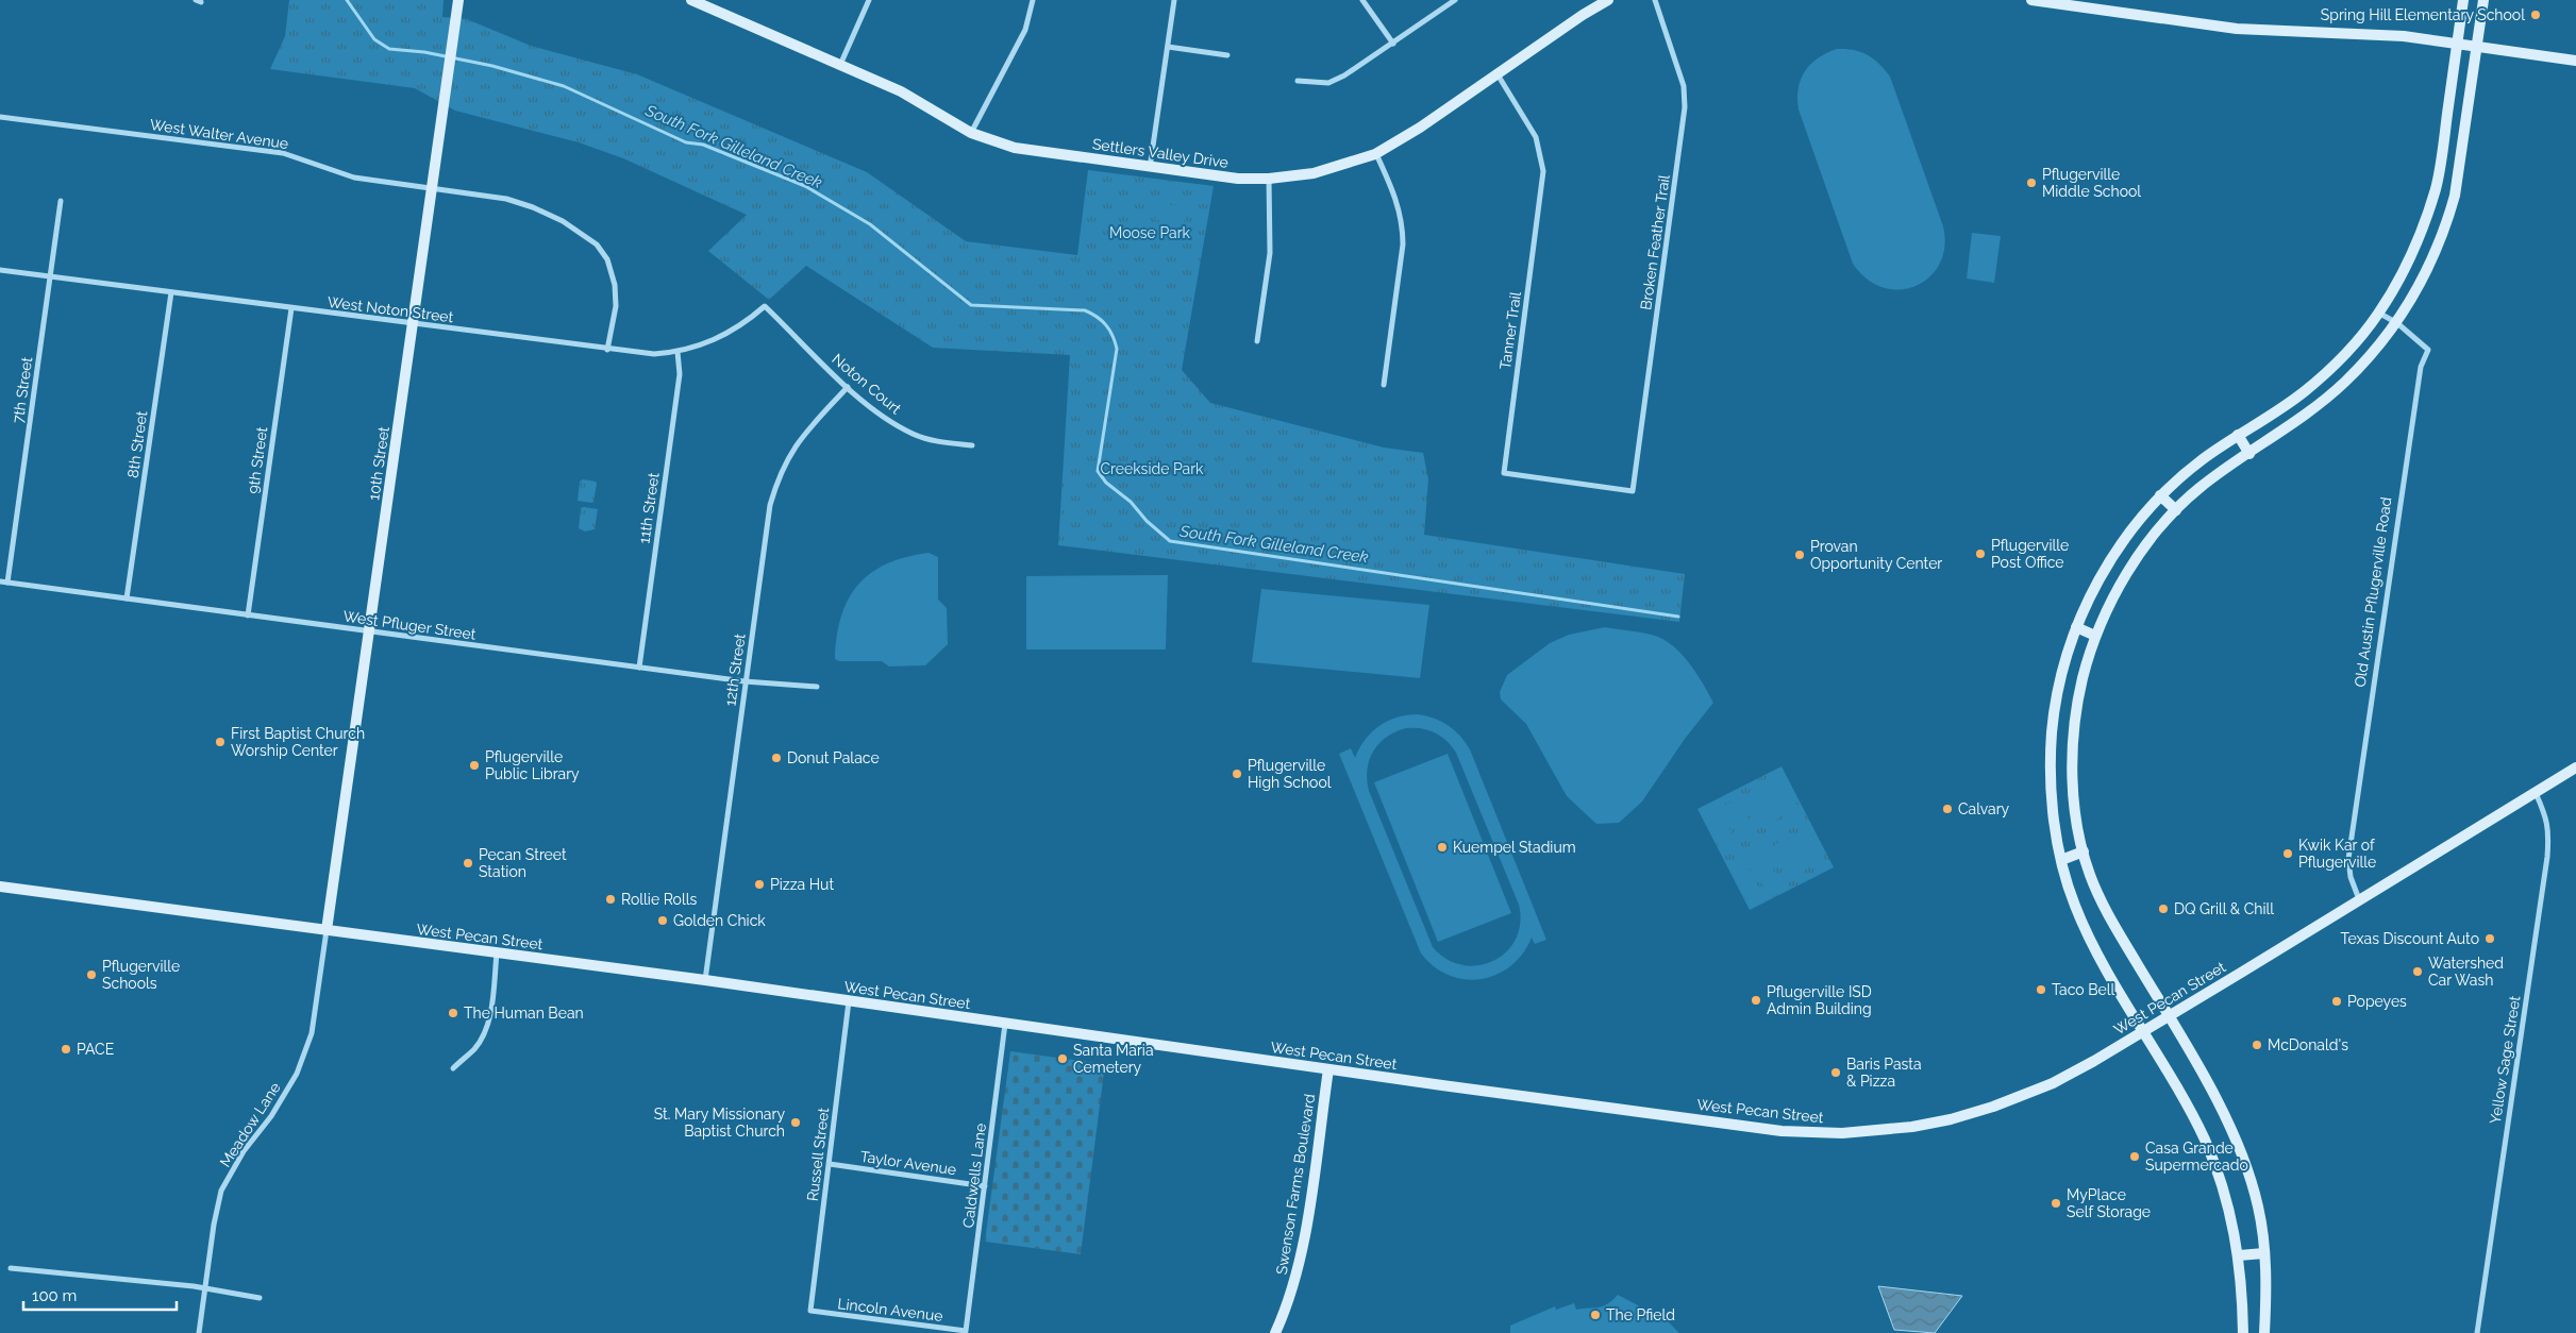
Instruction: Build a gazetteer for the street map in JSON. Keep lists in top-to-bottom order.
{
  "streets": {
    "main road": [
      "Settlers Valley Drive",
      "10th Street",
      "West Pecan Street",
      "Swenson Farms Boulevard"
    ],
    "street": [
      "West Walter Avenue",
      "Broken Feather Trail",
      "West Noton Street",
      "Tanner Trail",
      "Noton Court",
      "7th Street",
      "8th Street",
      "9th Street",
      "11th Street",
      "Old Austin Pflugerville Road",
      "West Pfluger Street",
      "12th Street",
      "Yellow Sage Street",
      "Meadow Lane",
      "Russell Street",
      "Taylor Avenue",
      "Caldwells Lane",
      "Lincoln Avenue"
    ]
  },
  "crossings": [
    ["West Walter Avenue", "West Noton Street"],
    ["West Walter Avenue", "10th Street"],
    ["Settlers Valley Drive", "Tanner Trail"],
    ["Broken Feather Trail", "Tanner Trail"],
    ["West Noton Street", "Noton Court"],
    ["West Noton Street", "7th Street"],
    ["West Noton Street", "8th Street"],
    ["West Noton Street", "9th Street"],
    ["West Noton Street", "10th Street"],
    ["West Noton Street", "11th Street"],
    ["Noton Court", "12th Street"],
    ["7th Street", "West Pfluger Street"],
    ["8th Street", "West Pfluger Street"],
    ["9th Street", "West Pfluger Street"],
    ["10th Street", "West Pfluger Street"],
    ["10th Street", "West Pecan Street"],
    ["10th Street", "Meadow Lane"],
    ["11th Street", "West Pfluger Street"],
    ["Old Austin Pflugerville Road", "West Pecan Street"],
    ["West Pfluger Street", "12th Street"],
    ["12th Street", "West Pecan Street"],
    ["West Pecan Street", "Yellow Sage Street"],
    ["West Pecan Street", "Meadow Lane"],
    ["West Pecan Street", "Russell Street"],
    ["West Pecan Street", "Caldwells Lane"],
    ["West Pecan Street", "Swenson Farms Boulevard"],
    ["Russell Street", "Taylor Avenue"],
    ["Russell Street", "Lincoln Avenue"],
    ["Taylor Avenue", "Caldwells Lane"],
    ["Caldwells Lane", "Lincoln Avenue"]
  ],
  "water": ["South Fork Gilleland Creek"],
  "parks": ["Moose Park", "Creekside Park"],
  "places": [
    "Spring Hill Elementary School",
    "Pflugerville Middle School",
    "Pflugerville Post Office",
    "Provan Opportunity Center",
    "First Baptist Church Worship Center",
    "Donut Palace",
    "Pflugerville Public Library",
    "Pflugerville High School",
    "Calvary",
    "Kuempel Stadium",
    "Kwik Kar of Pflugerville",
    "Pecan Street Station",
    "Pizza Hut",
    "Rollie Rolls",
    "DQ Grill & Chill",
    "Golden Chick",
    "Texas Discount Auto",
    "Watershed Car Wash",
    "Pflugerville Schools",
    "Taco Bell",
    "Pflugerville ISD Admin Building",
    "Popeyes",
    "The Human Bean",
    "McDonald's",
    "PACE",
    "Santa Maria Cemetery",
    "Baris Pasta & Pizza",
    "St. Mary Missionary Baptist Church",
    "Casa Grande Supermercado",
    "MyPlace Self Storage",
    "The Pfield"
  ],
  "scale_bar": "100 m"
}
